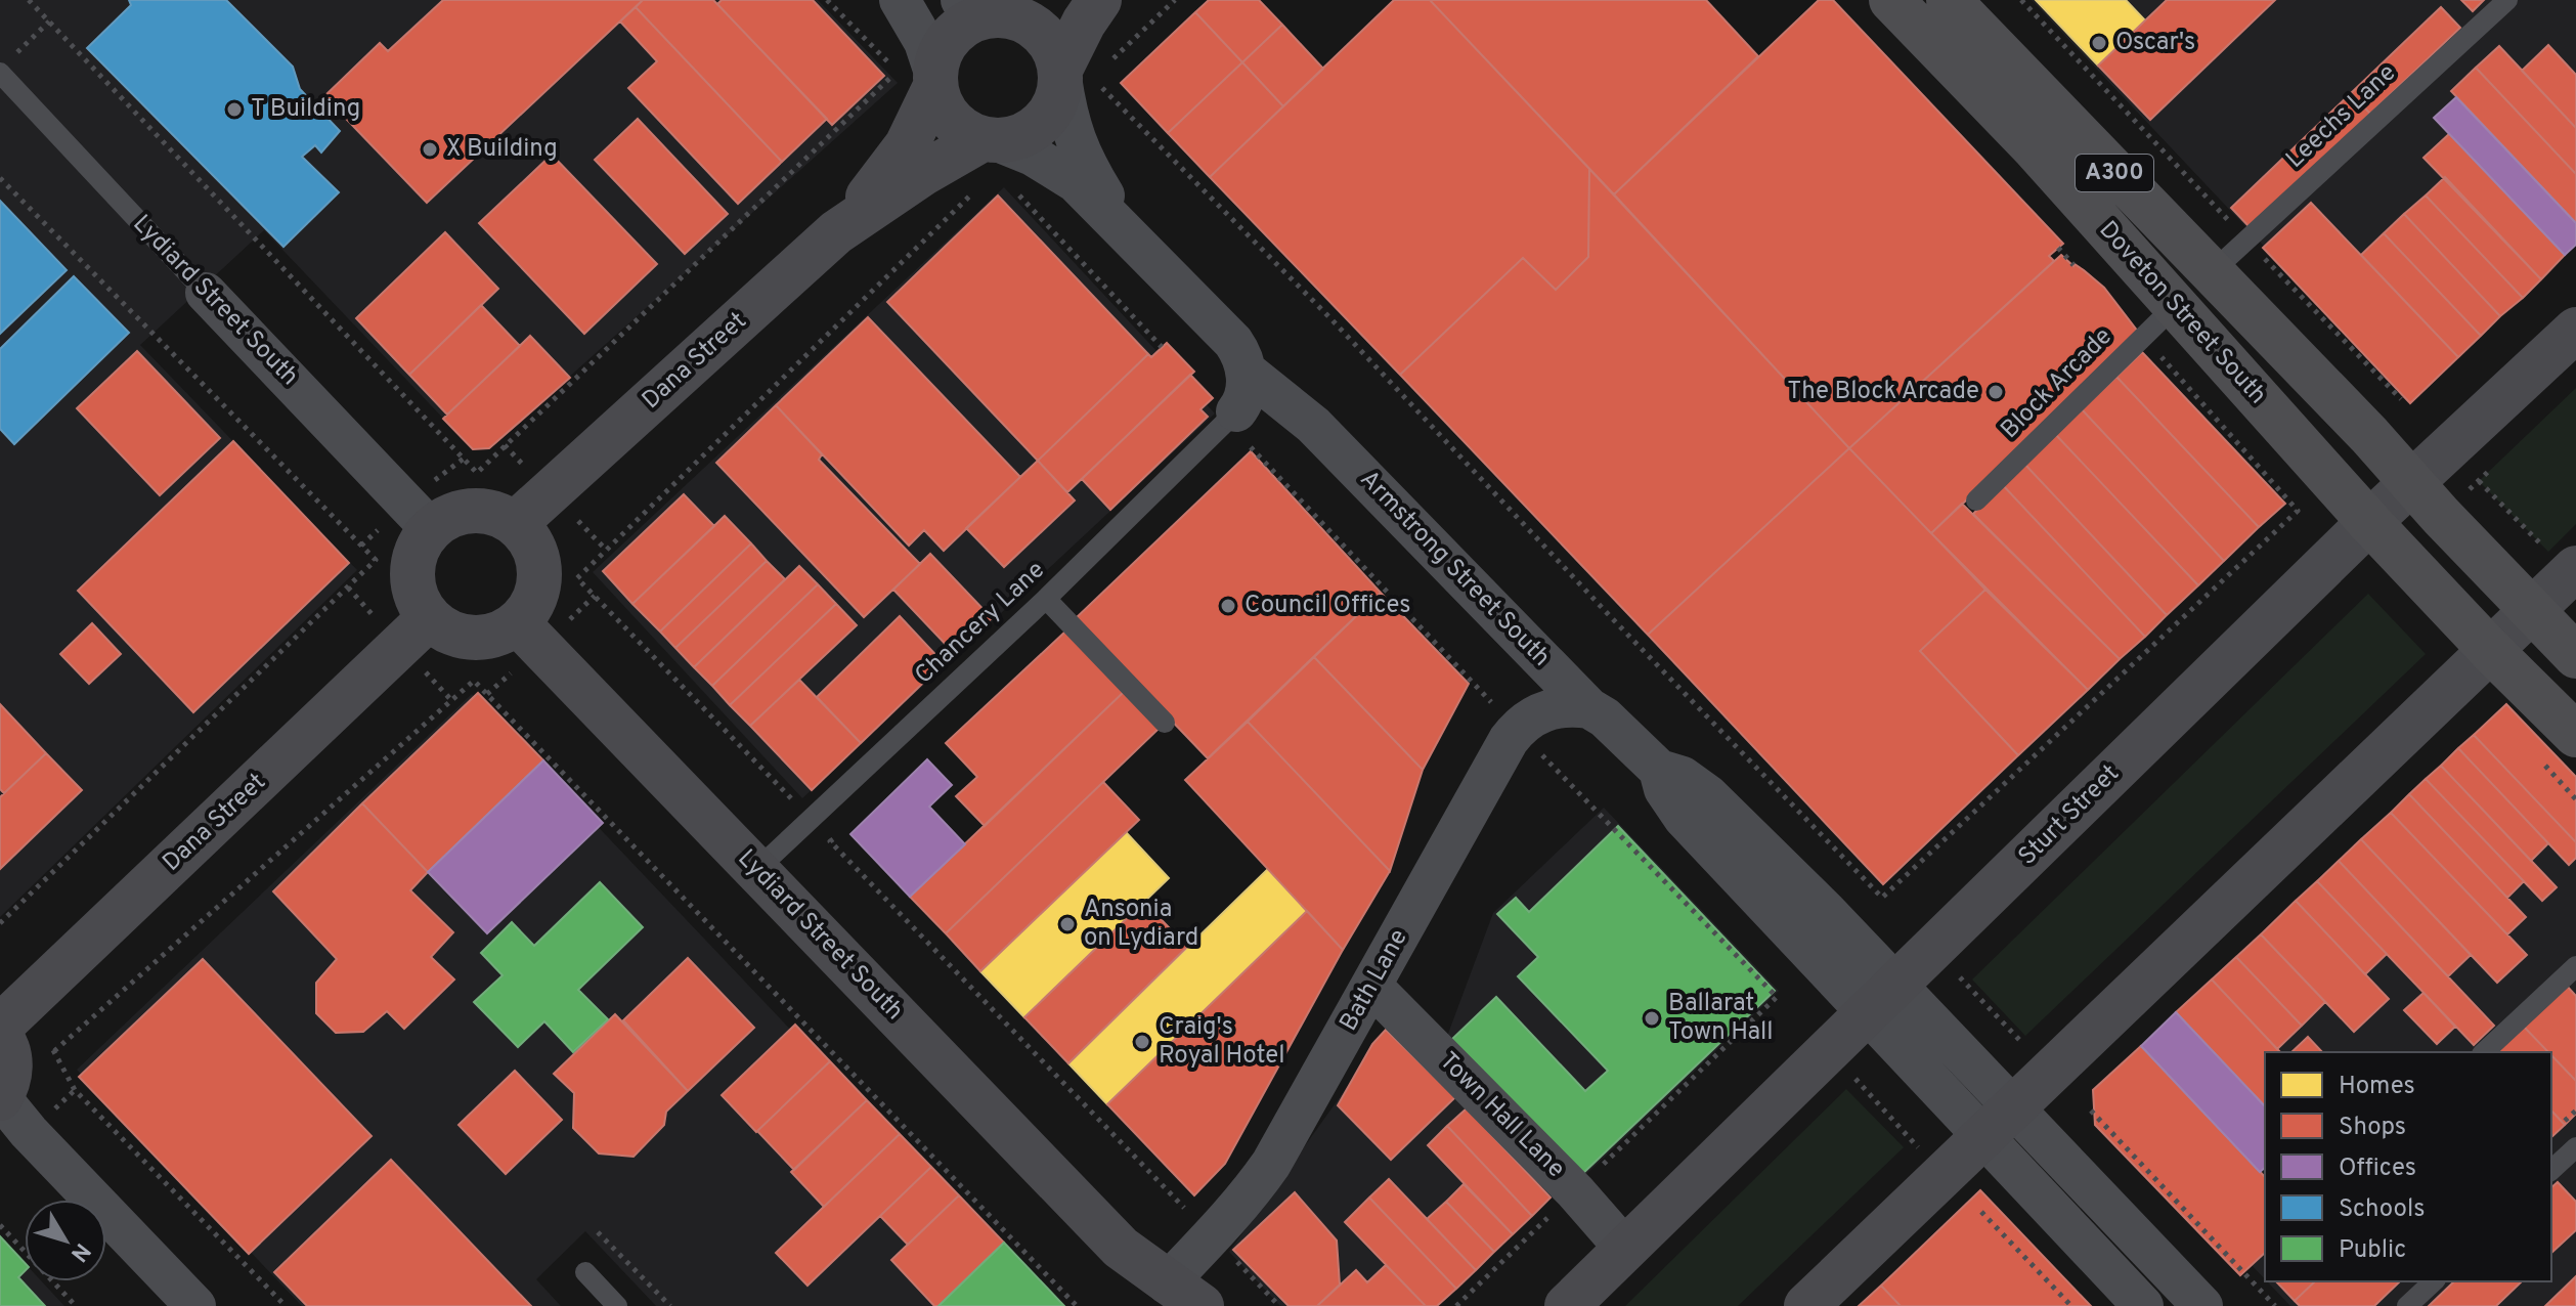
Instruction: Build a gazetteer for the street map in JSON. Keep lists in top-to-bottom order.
{
  "streets": {
    "highway": ["A300", "Doveton Street South"],
    "street": [
      "Lydiard Street South",
      "Dana Street",
      "Armstrong Street South",
      "Sturt Street",
      "Bath Lane",
      "Town Hall Lane"
    ],
    "lane": ["Leechs Lane", "Block Arcade", "Chancery Lane"]
  },
  "crossings": [
    ["Leechs Lane", "Doveton Street South"],
    ["A300", "Doveton Street South"],
    ["A300", "Sturt Street"],
    ["Lydiard Street South", "Dana Street"],
    ["Lydiard Street South", "Chancery Lane"],
    ["Lydiard Street South", "Bath Lane"],
    ["Doveton Street South", "Block Arcade"],
    ["Doveton Street South", "Sturt Street"],
    ["Dana Street", "Armstrong Street South"],
    ["Armstrong Street South", "Sturt Street"],
    ["Armstrong Street South", "Bath Lane"],
    ["Sturt Street", "Town Hall Lane"],
    ["Bath Lane", "Town Hall Lane"]
  ],
  "places": [
    "Oscar's",
    "T Building",
    "X Building",
    "The Block Arcade",
    "Council Offices",
    "Ansonia on Lydiard",
    "Ballarat Town Hall",
    "Craig's Royal Hotel"
  ],
  "legend": [
    "Homes",
    "Shops",
    "Offices",
    "Schools",
    "Public"
  ],
  "north": "bottom right"
}
